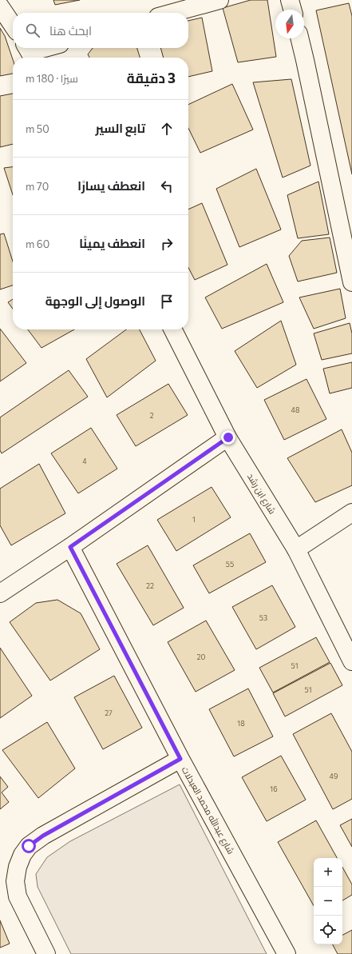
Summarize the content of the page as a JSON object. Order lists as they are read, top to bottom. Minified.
{"streets":{"street":["شارع ابن رشد","شارع عبدالله محمد العبدلات"]},"house_numbers":["48","2","4","1","55","22","53","20","51","51","27","18","49","16"],"north":"bottom","page":{"search":"ابحث هنا","heading":["3 دقيقة","سيرًا · 180 m"],"list":[["تابع السير","50 m"],["انعطف يسارًا","70 m"],["انعطف يمينًا","60 m"],"الوصول إلى الوجهة"],"map_buttons":["+","−"]}}
